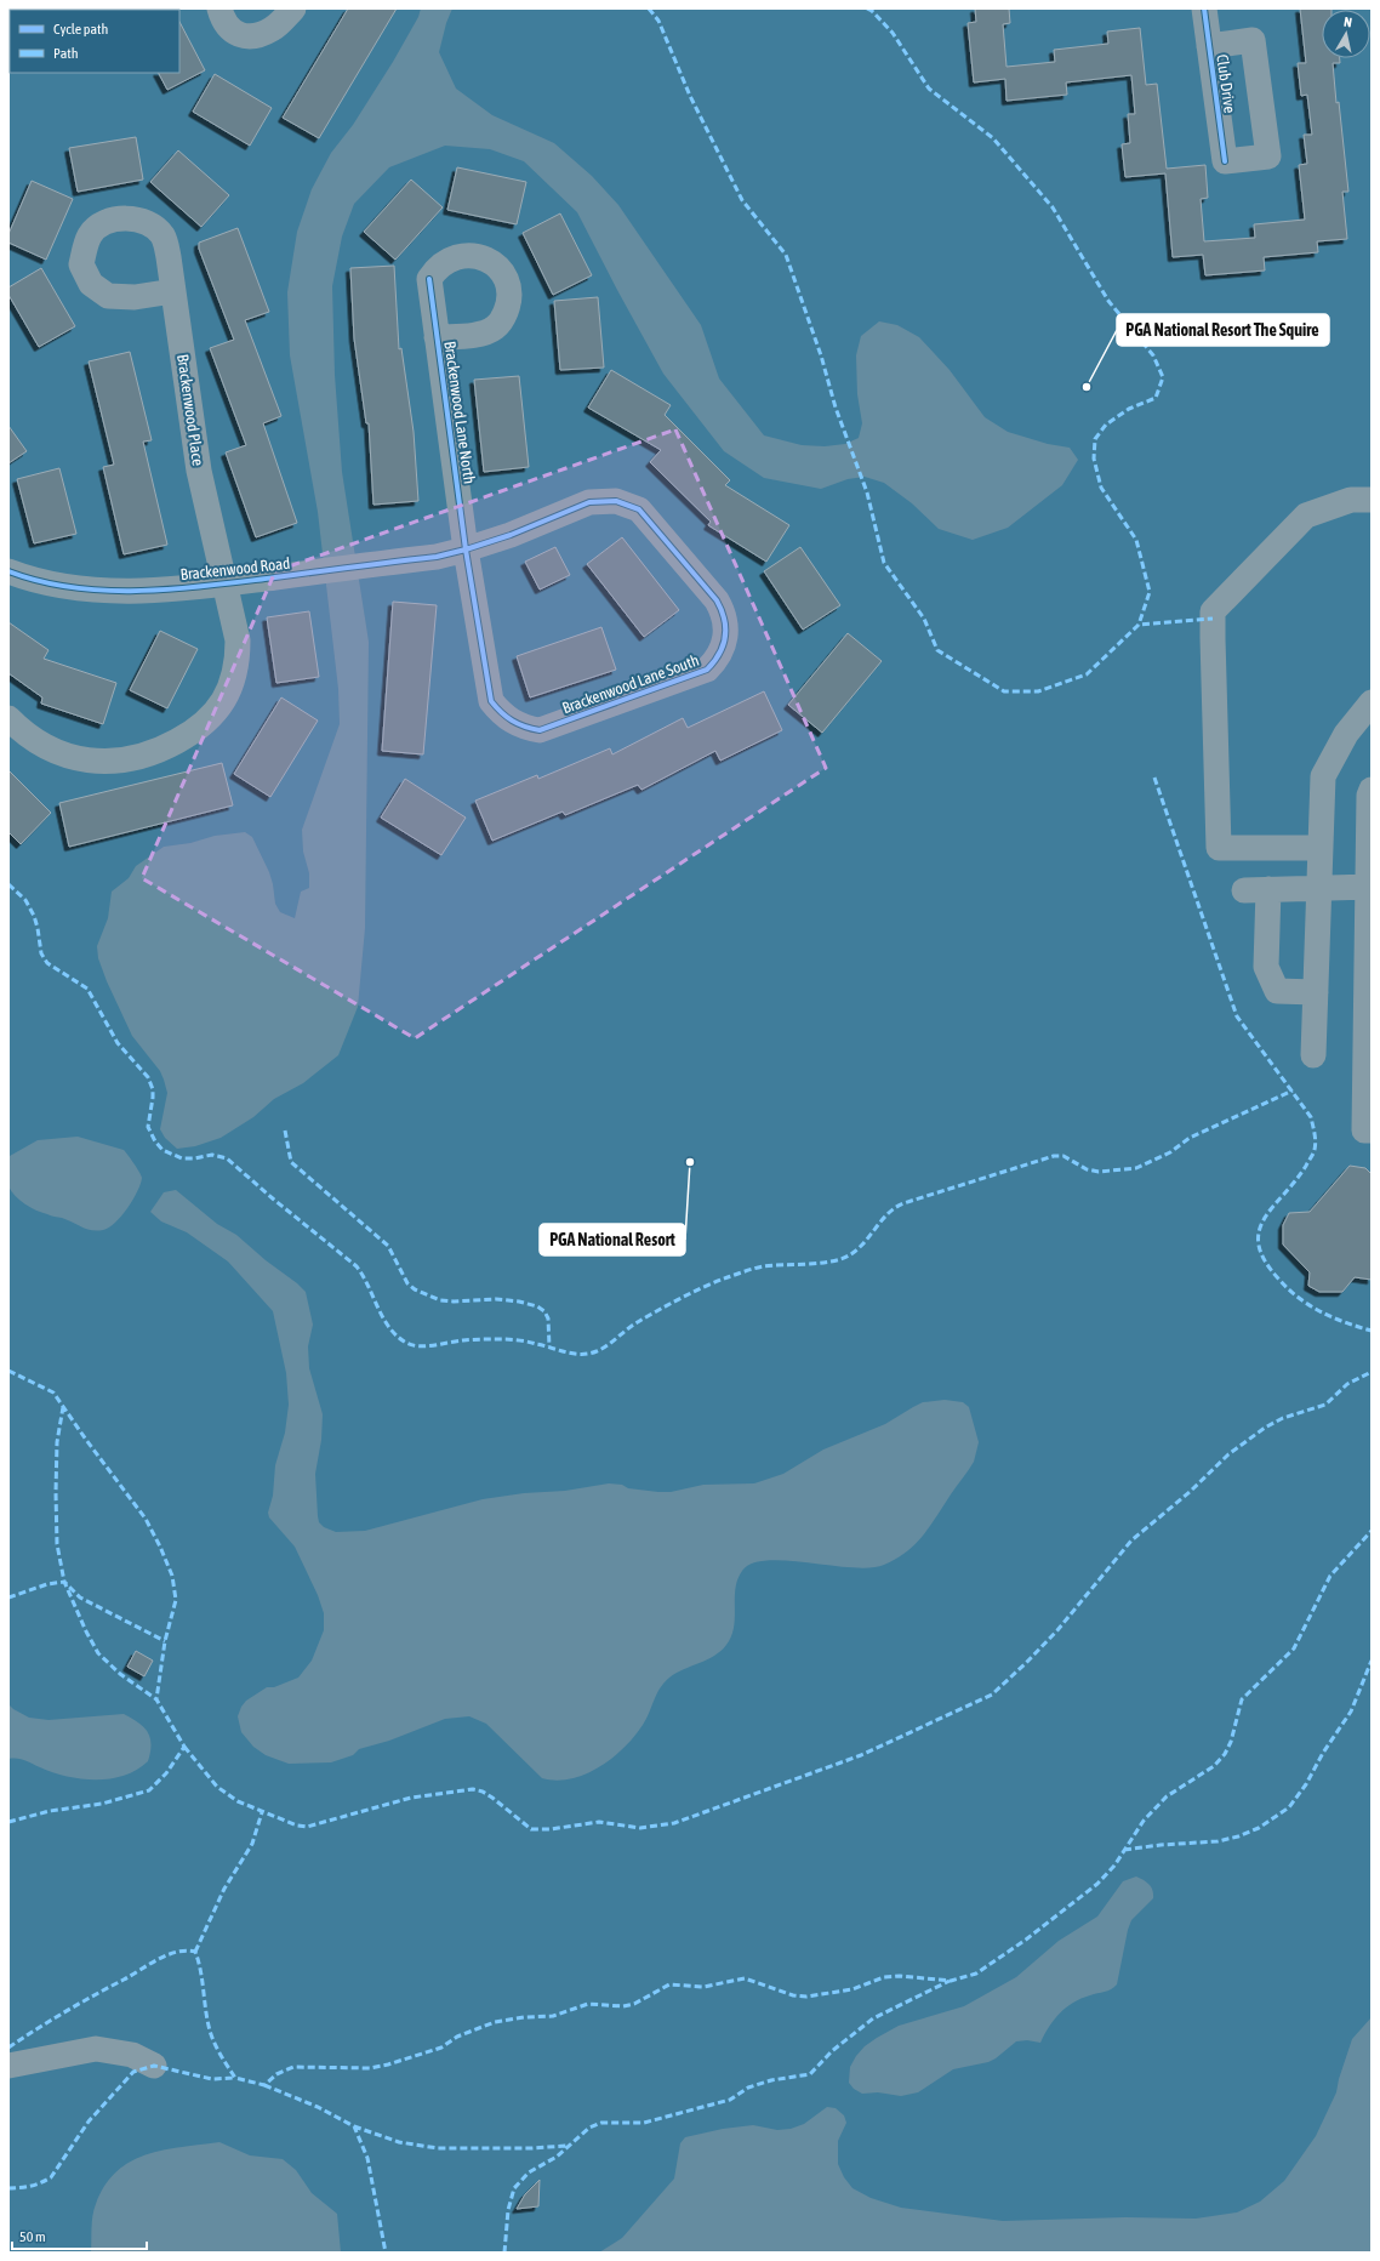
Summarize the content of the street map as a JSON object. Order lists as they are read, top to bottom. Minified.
{"streets":{"street":["Club Drive","Brackenwood Place","Brackenwood Lane North","Brackenwood Road","Brackenwood Lane South"]},"crossings":[["Brackenwood Place","Brackenwood Road"],["Brackenwood Lane North","Brackenwood Road"],["Brackenwood Lane North","Brackenwood Lane South"],["Brackenwood Road","Brackenwood Lane South"]],"places":["PGA National Resort The Squire","PGA National Resort"],"legend":["Cycle path","Path"],"scale_bar":"50 m","north":"top"}
